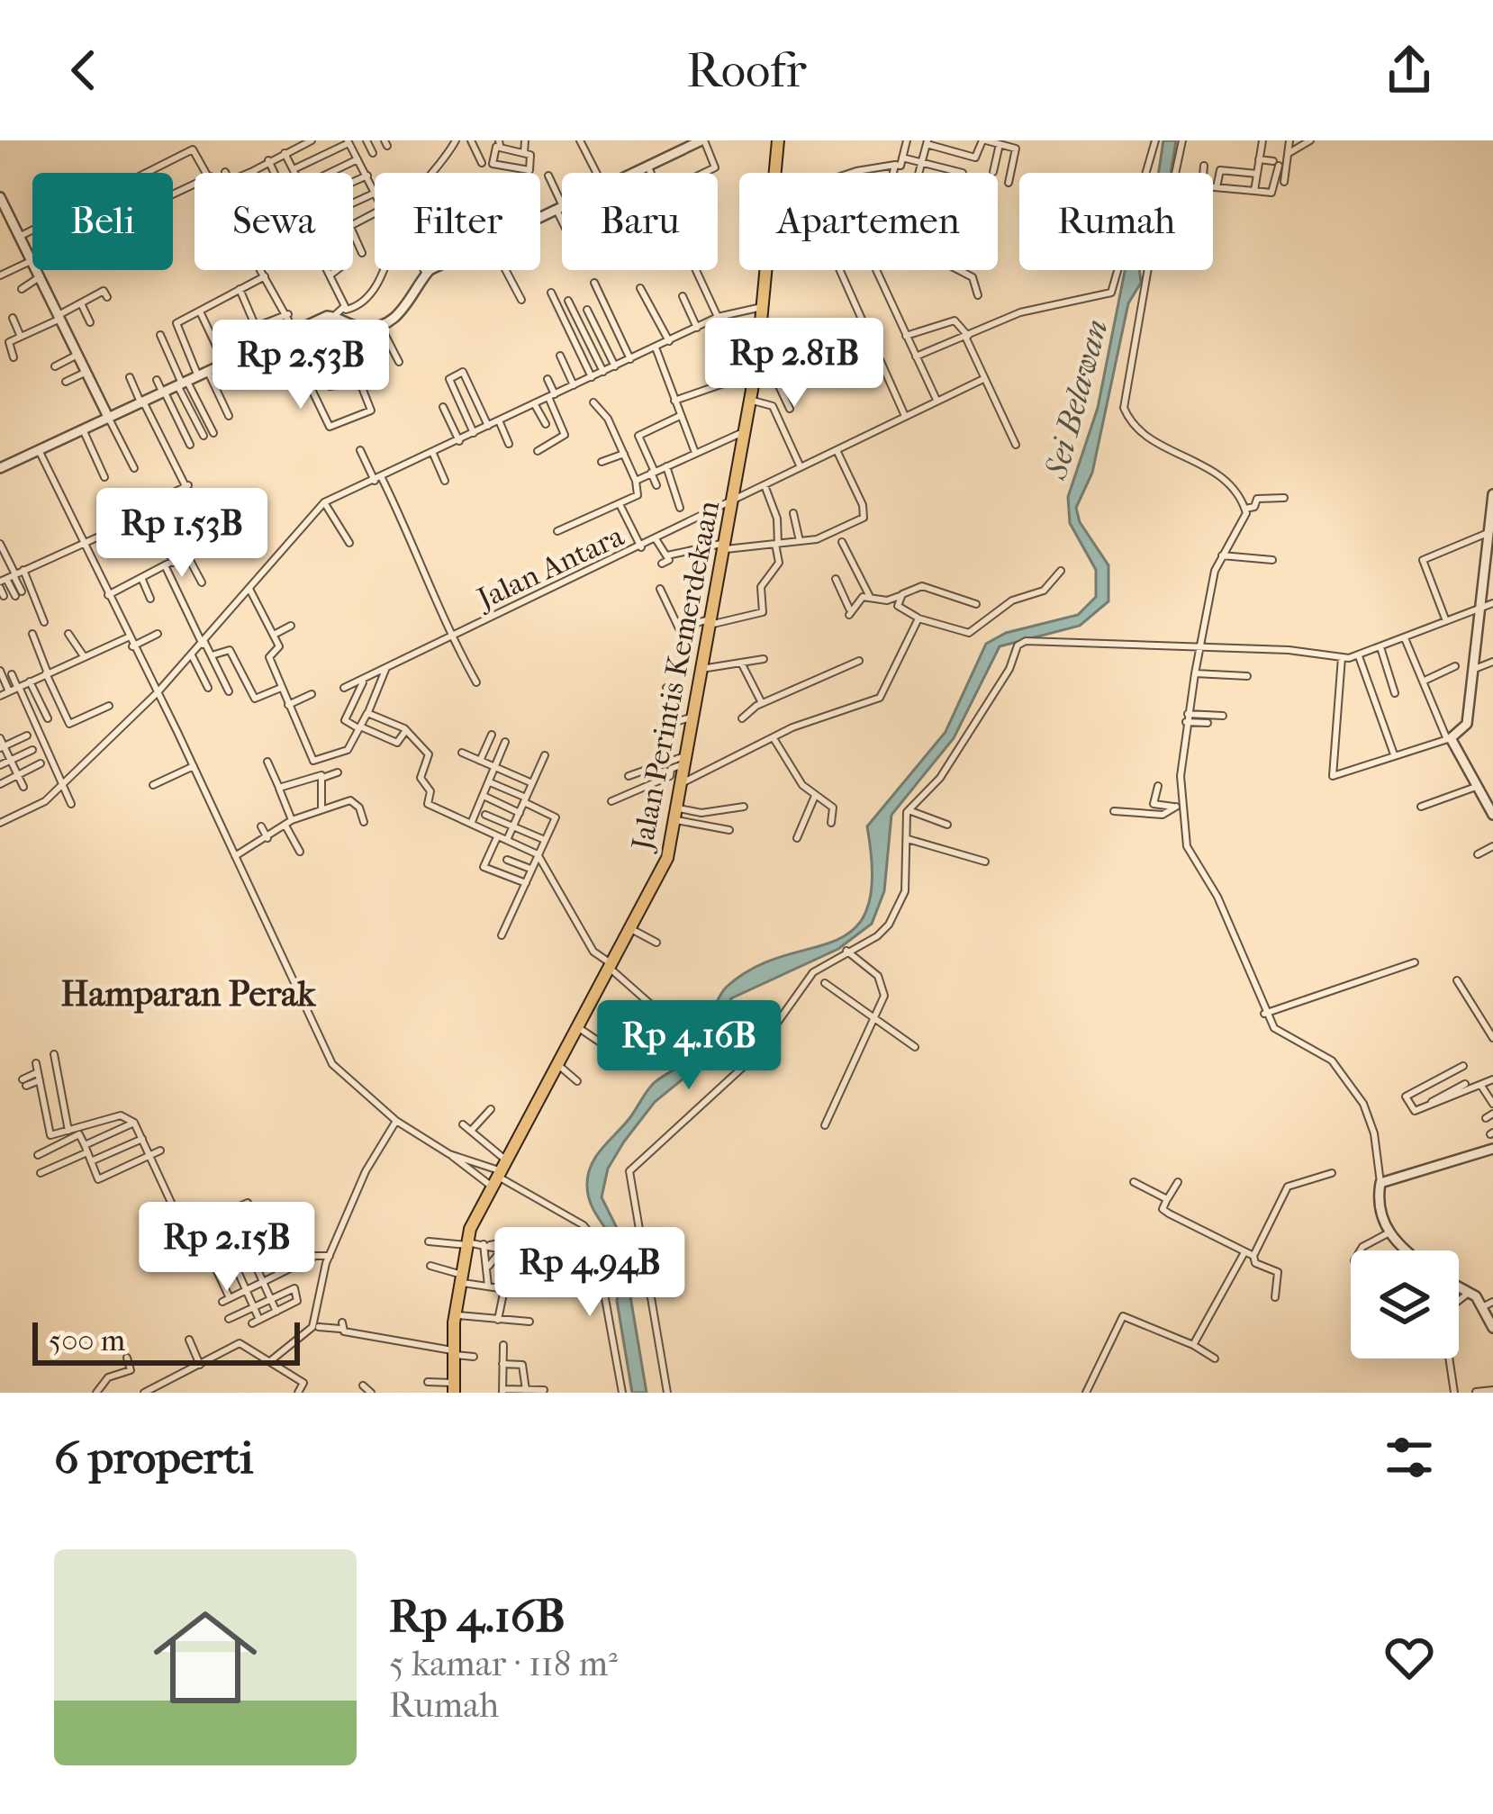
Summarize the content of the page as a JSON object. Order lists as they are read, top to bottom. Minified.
{"streets":{"main road":["Jalan Perintis Kemerdekaan"],"street":["Jalan Antara"]},"crossings":[["Jalan Antara","Jalan Perintis Kemerdekaan"]],"districts":["Hamparan Perak"],"water":["Sei Belawan"],"scale_bar":"500 m","page":{"header":"Roofr","chip":["Beli","Sewa","Filter","Baru","Apartemen","Rumah"],"price":["Rp 2.81B","Rp 2.53B","Rp 1.53B","Rp 4.16B","Rp 2.15B","Rp 4.94B"],"scale":"500 m","heading":"6 properti","list":[{"name":"Rp 4.16B","note":"5 kamar · 118 m² · Rumah"}]}}
